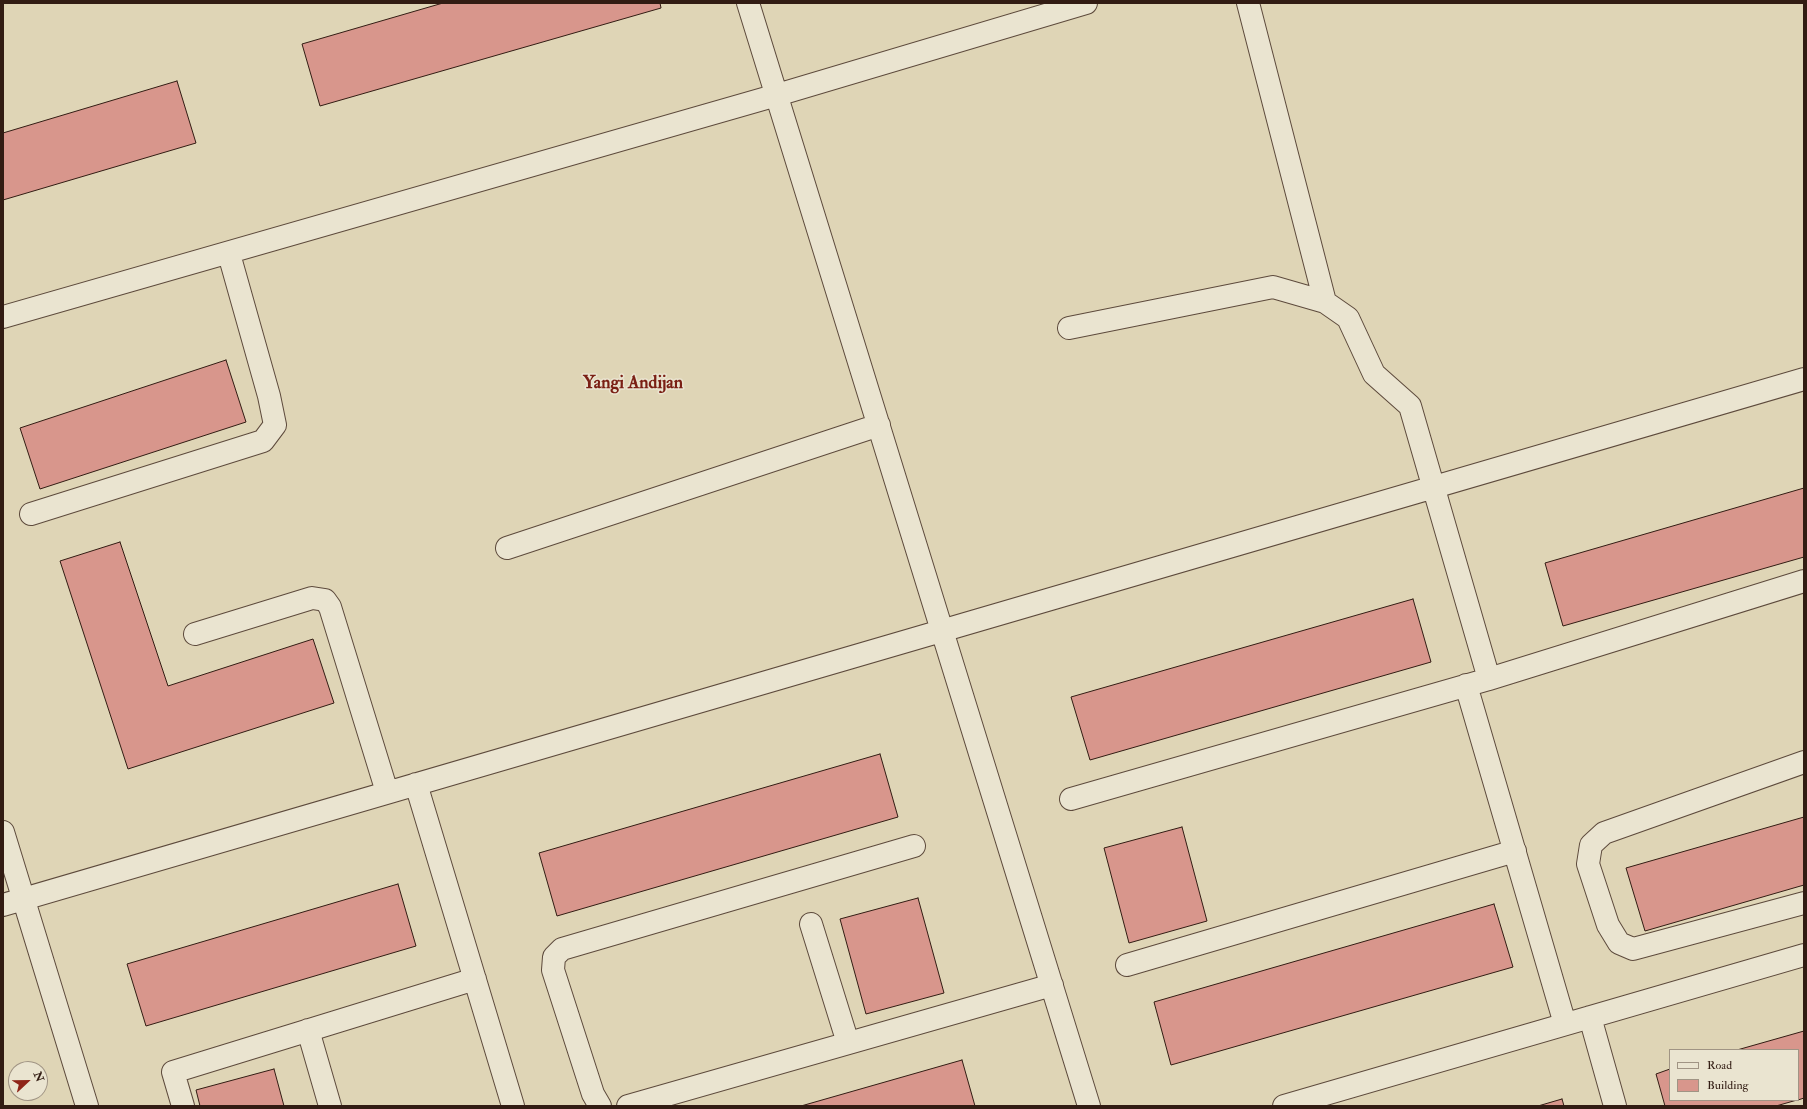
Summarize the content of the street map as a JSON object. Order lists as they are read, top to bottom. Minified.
{"districts":["Yangi Andijan"],"legend":["Road","Building"],"north":"right"}
